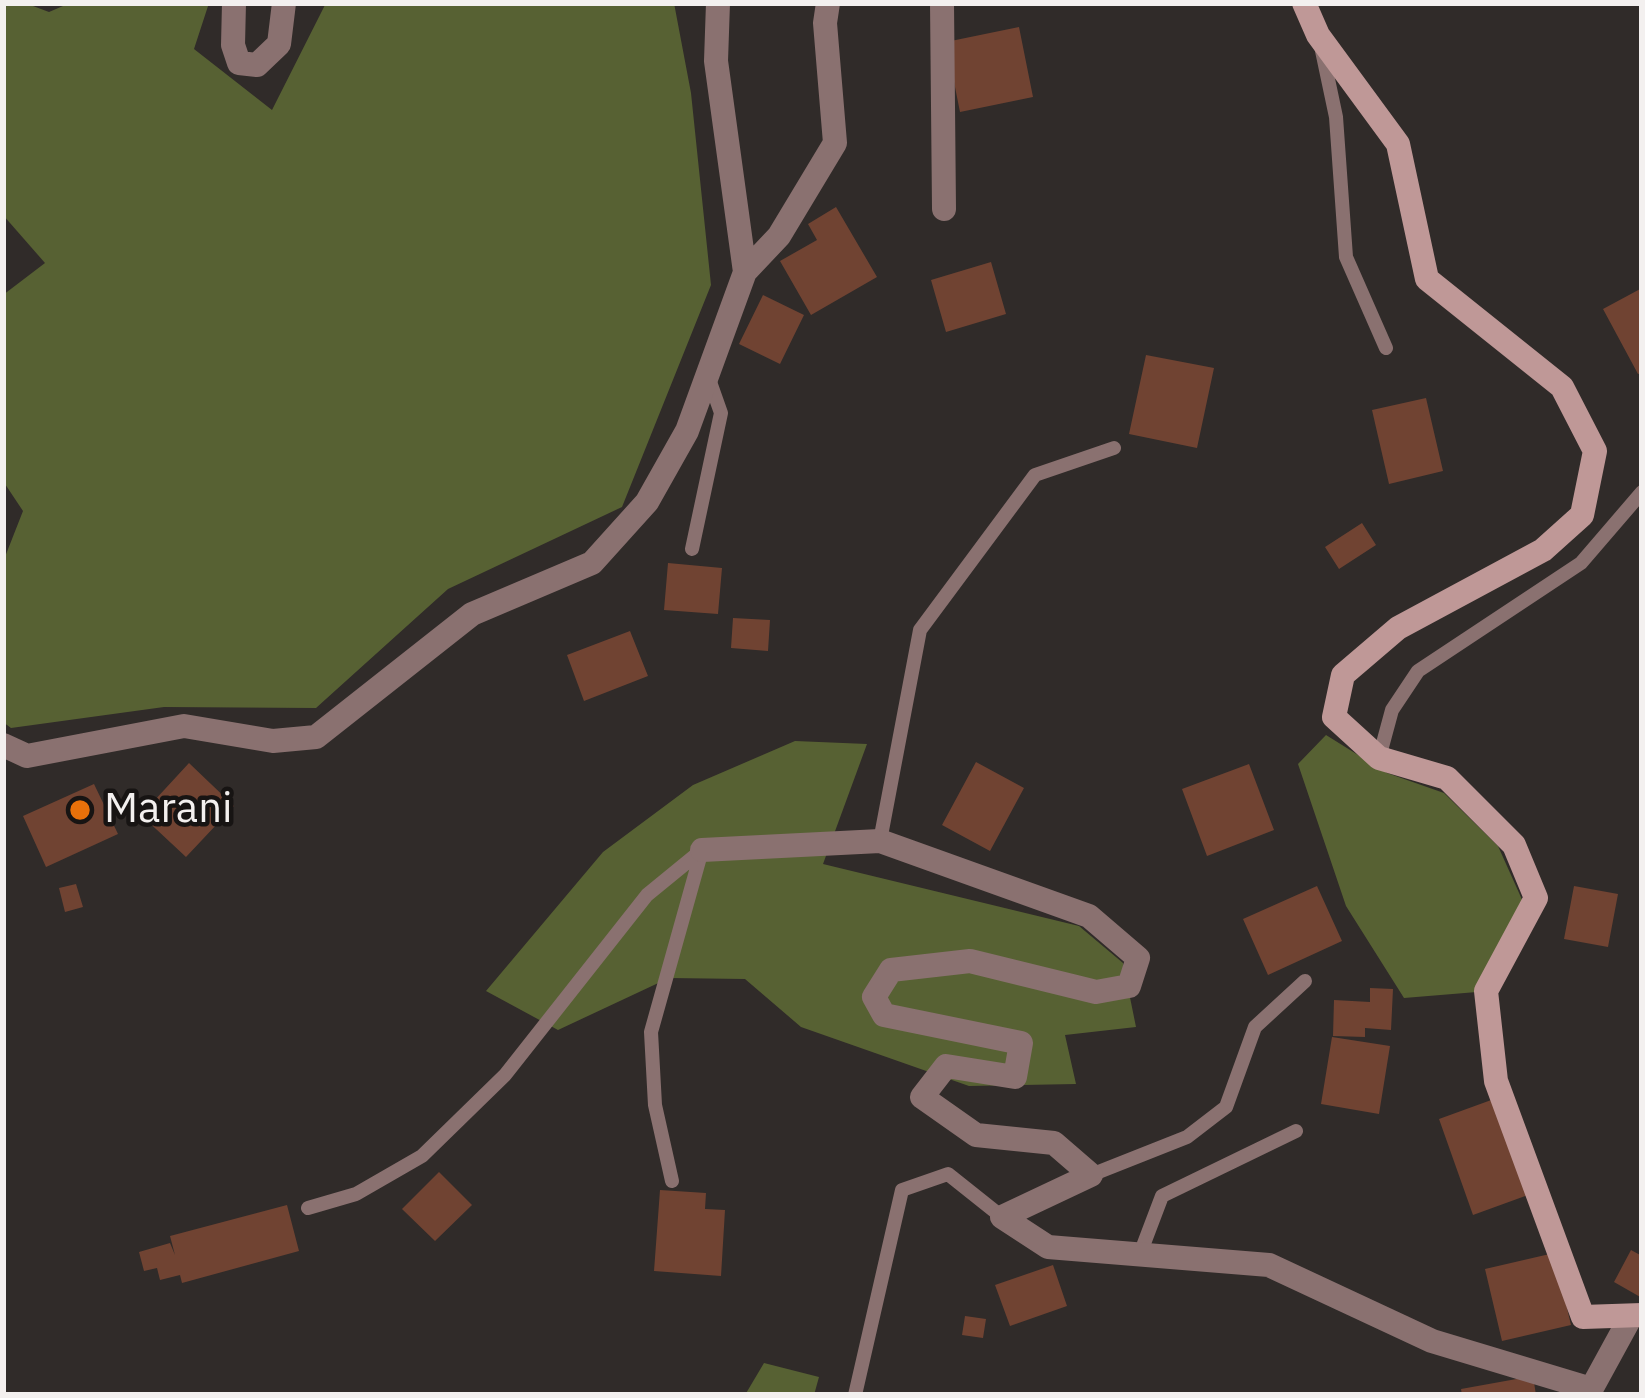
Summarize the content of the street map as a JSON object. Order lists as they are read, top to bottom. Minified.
{"places":["Marani"]}
